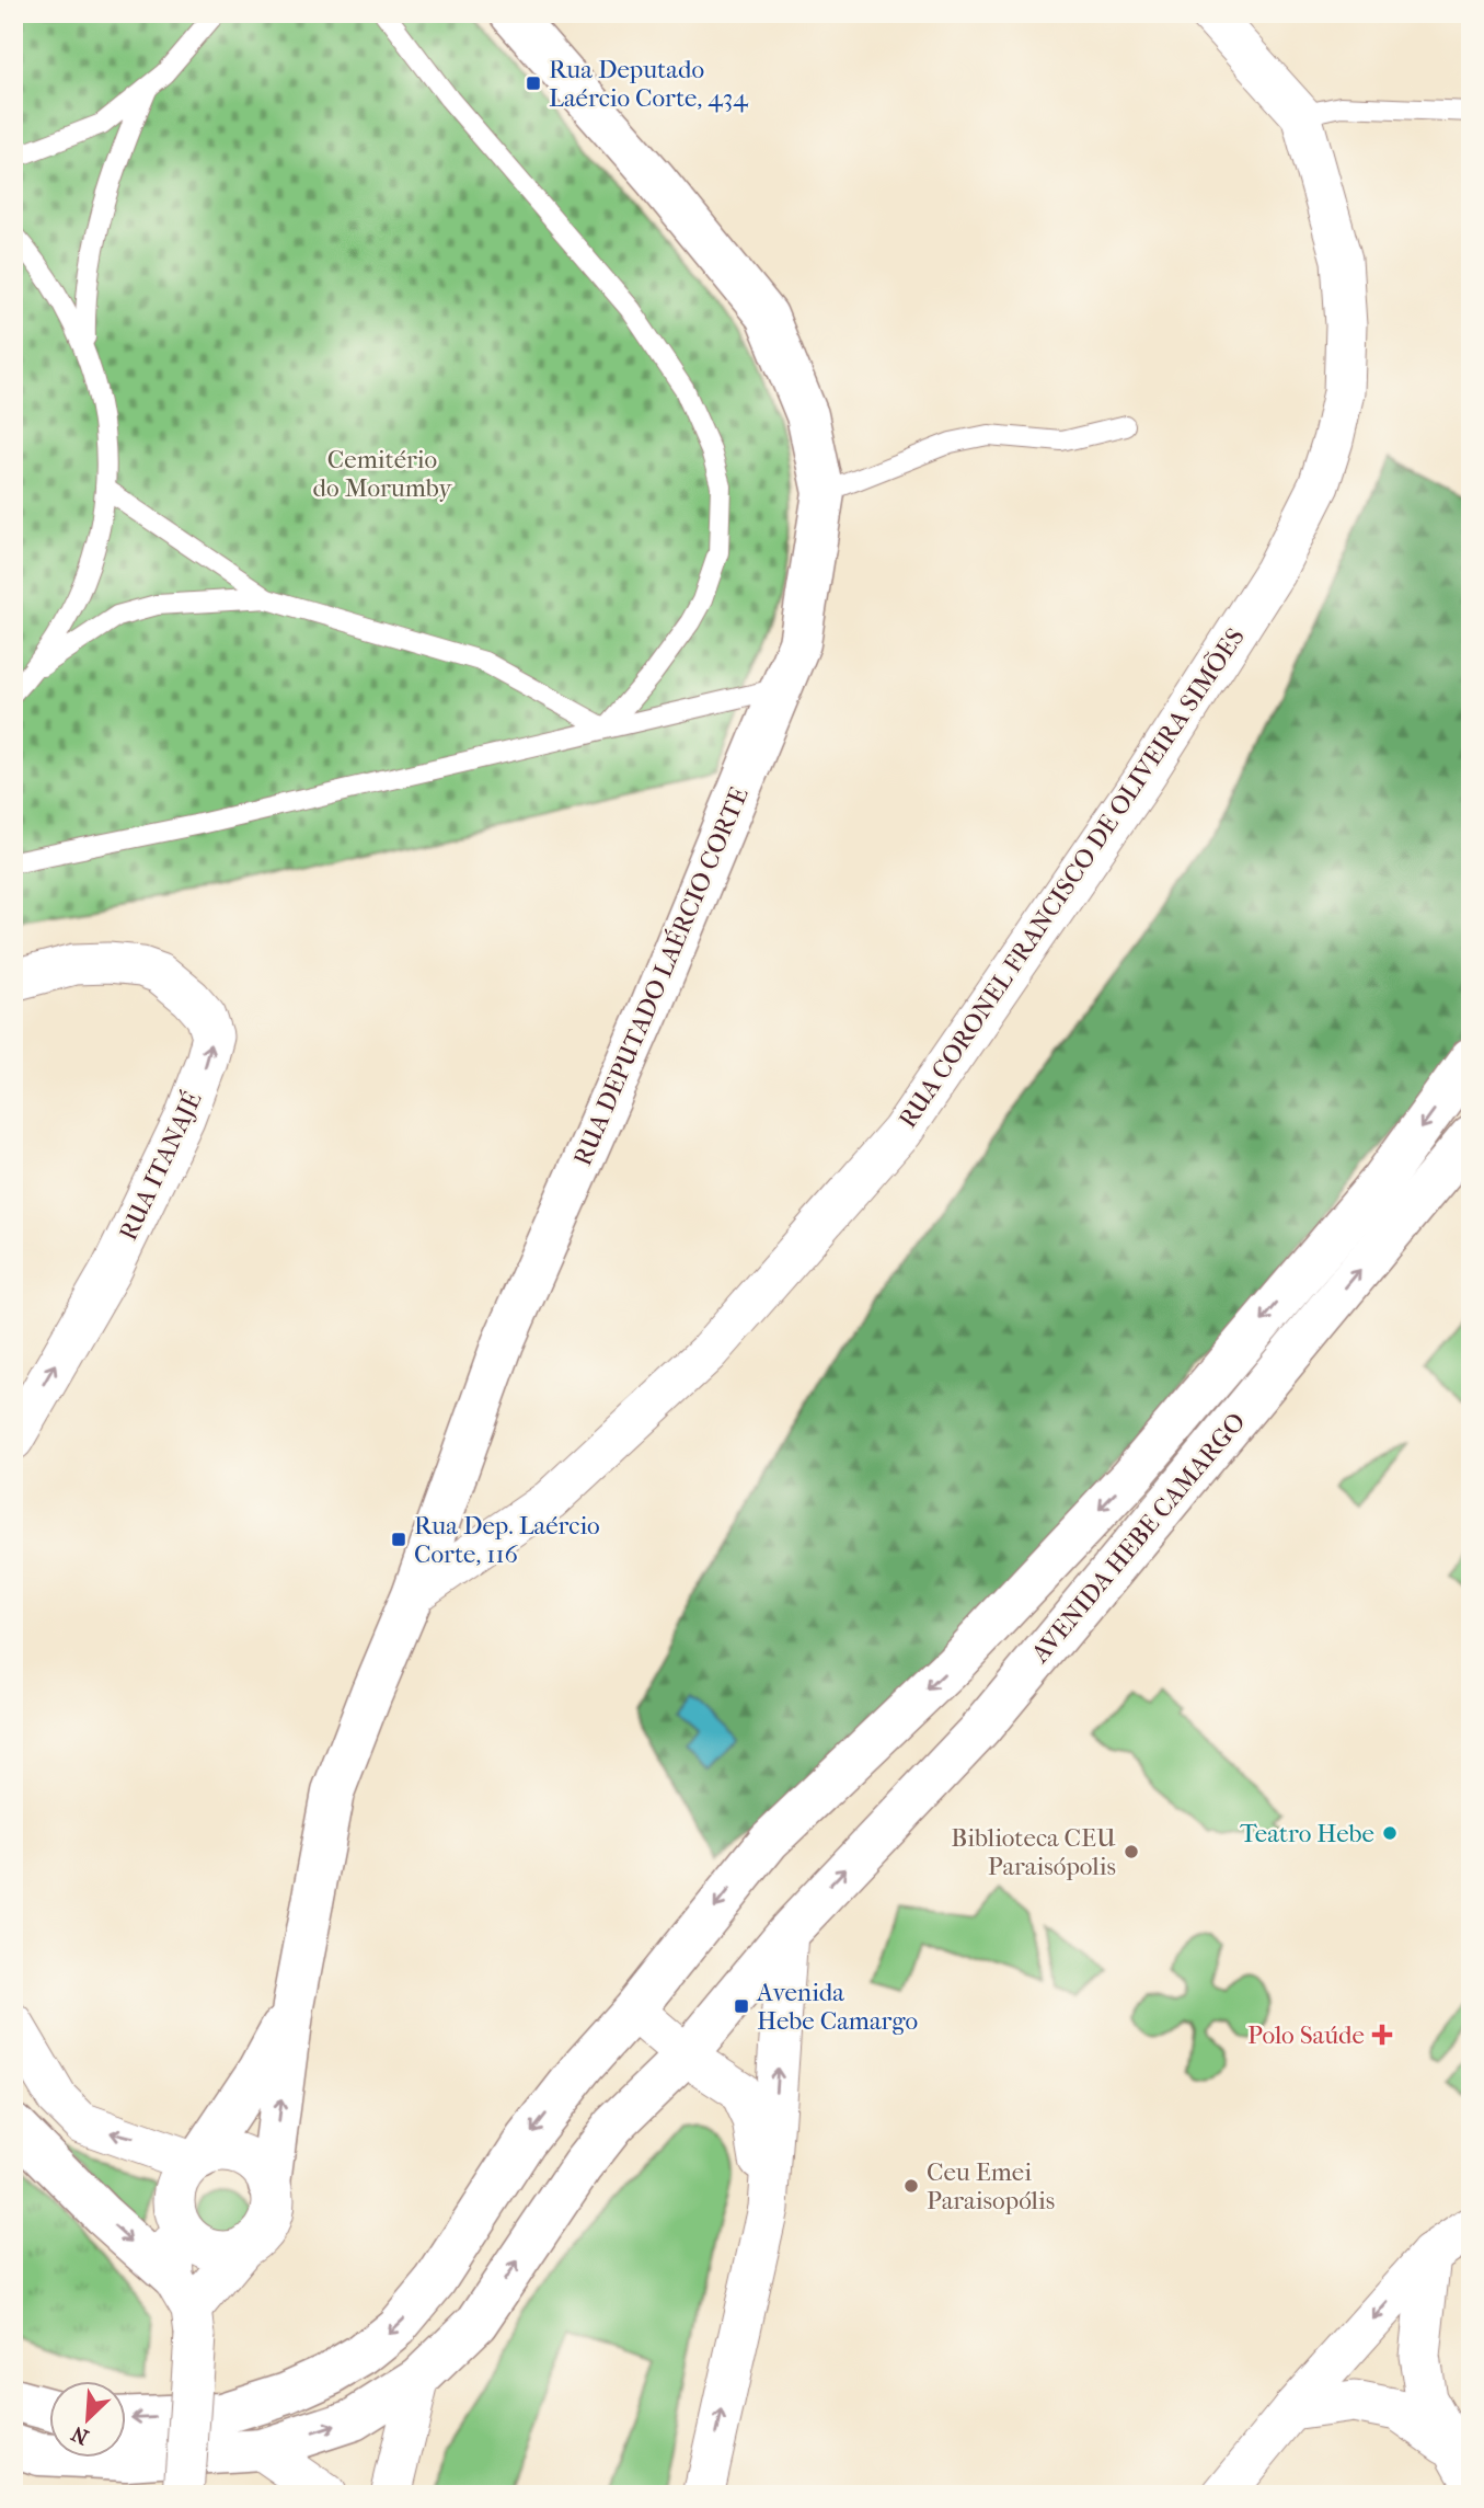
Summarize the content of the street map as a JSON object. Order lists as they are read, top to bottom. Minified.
{"streets":{"main road":["RUA DEPUTADO LAÉRCIO CORTE","AVENIDA HEBE CAMARGO"],"street":["RUA CORONEL FRANCISCO DE OLIVEIRA SIMÕES","RUA ITANAJÉ"]},"crossings":[["RUA CORONEL FRANCISCO DE OLIVEIRA SIMÕES","RUA DEPUTADO LAÉRCIO CORTE"]],"parks":["Cemitério do Morumby"],"places":{"transit":["Rua Deputado Laércio Corte, 434","Rua Dep. Laércio Corte, 116","Avenida Hebe Camargo"],"other":["Teatro Hebe","Biblioteca CEU Paraisópolis","Ceu Emei Paraisopólis"],"health":["Polo Saúde"]},"north":"bottom left"}
